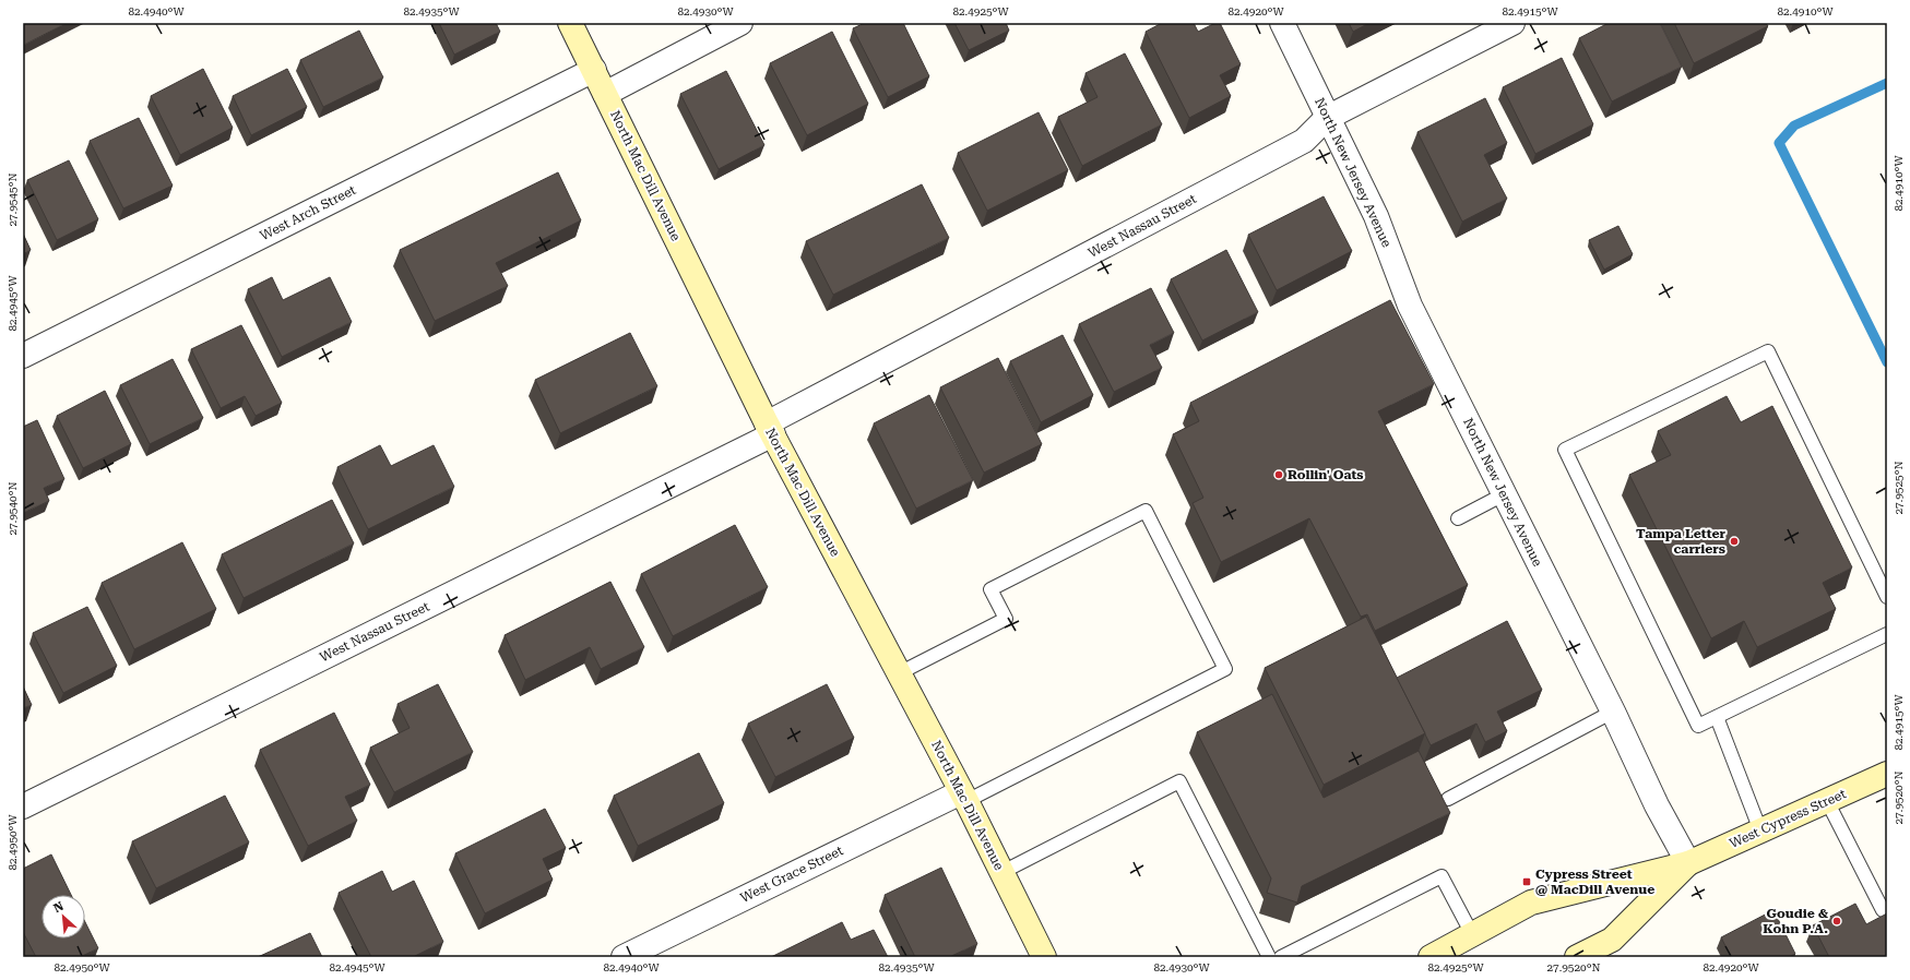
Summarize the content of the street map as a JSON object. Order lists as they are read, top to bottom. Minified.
{"streets":{"street":["North New Jersey Avenue","North Mac Dill Avenue","West Arch Street","West Nassau Street","West Cypress Street","West Grace Street"]},"crossings":[["North New Jersey Avenue","West Nassau Street"],["North New Jersey Avenue","West Cypress Street"],["North Mac Dill Avenue","West Arch Street"],["North Mac Dill Avenue","West Nassau Street"],["North Mac Dill Avenue","West Grace Street"]],"places":{"other":["Rollin' Oats","Tampa Letter carriers","Goudie & Kohn P.A."],"transit":["Cypress Street @ MacDill Avenue"]},"north":"top left","coordinates":["82.4940°W","82.4935°W","82.4930°W","82.4925°W","82.4920°W","82.4915°W","82.4910°W","27.9545°N","82.4945°W","27.9525°N","27.9540°N","27.9520°N","82.4950°W"]}
